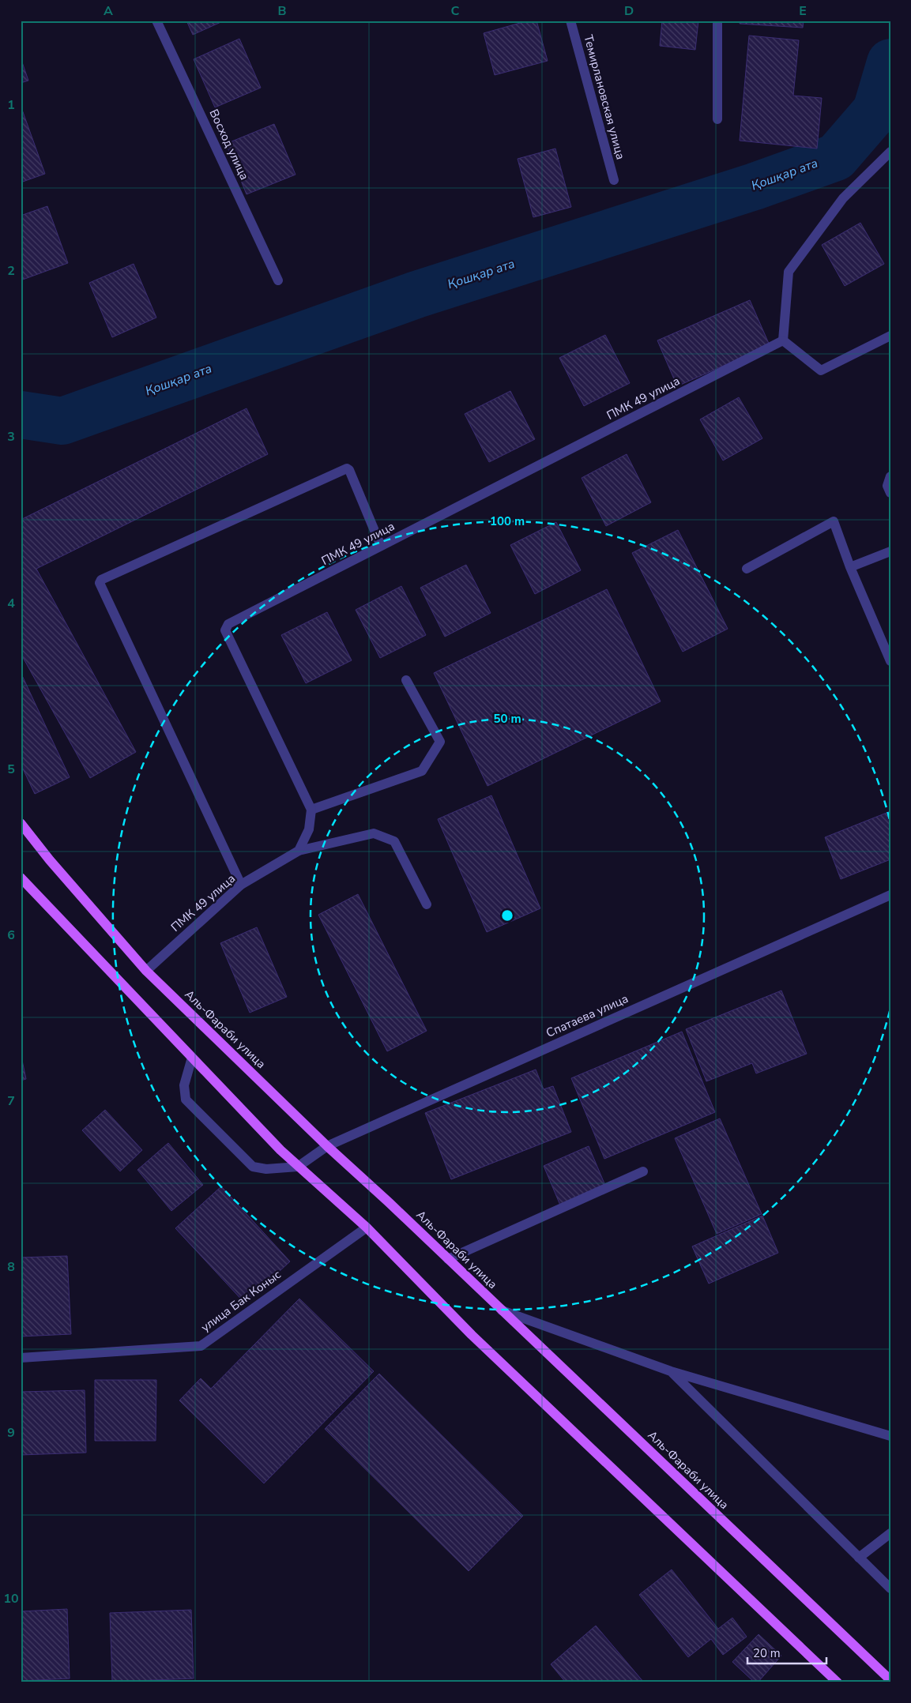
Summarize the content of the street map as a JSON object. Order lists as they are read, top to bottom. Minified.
{"streets":{"main road":["Аль-Фараби улица"],"street":["Темирлановская улица","Восход улица","ПМК 49 улица","Спатаева улица","улица Бак Коныс"]},"crossings":[["ПМК 49 улица","Аль-Фараби улица"],["Спатаева улица","Аль-Фараби улица"]],"water":["Қошқар ата"],"scale_bar":"20 m","grid":{"columns":["A","B","C","D","E"],"rows":["1","2","3","4","5","6","7","8","9","10"]},"rings":["100 m","50 m"]}
